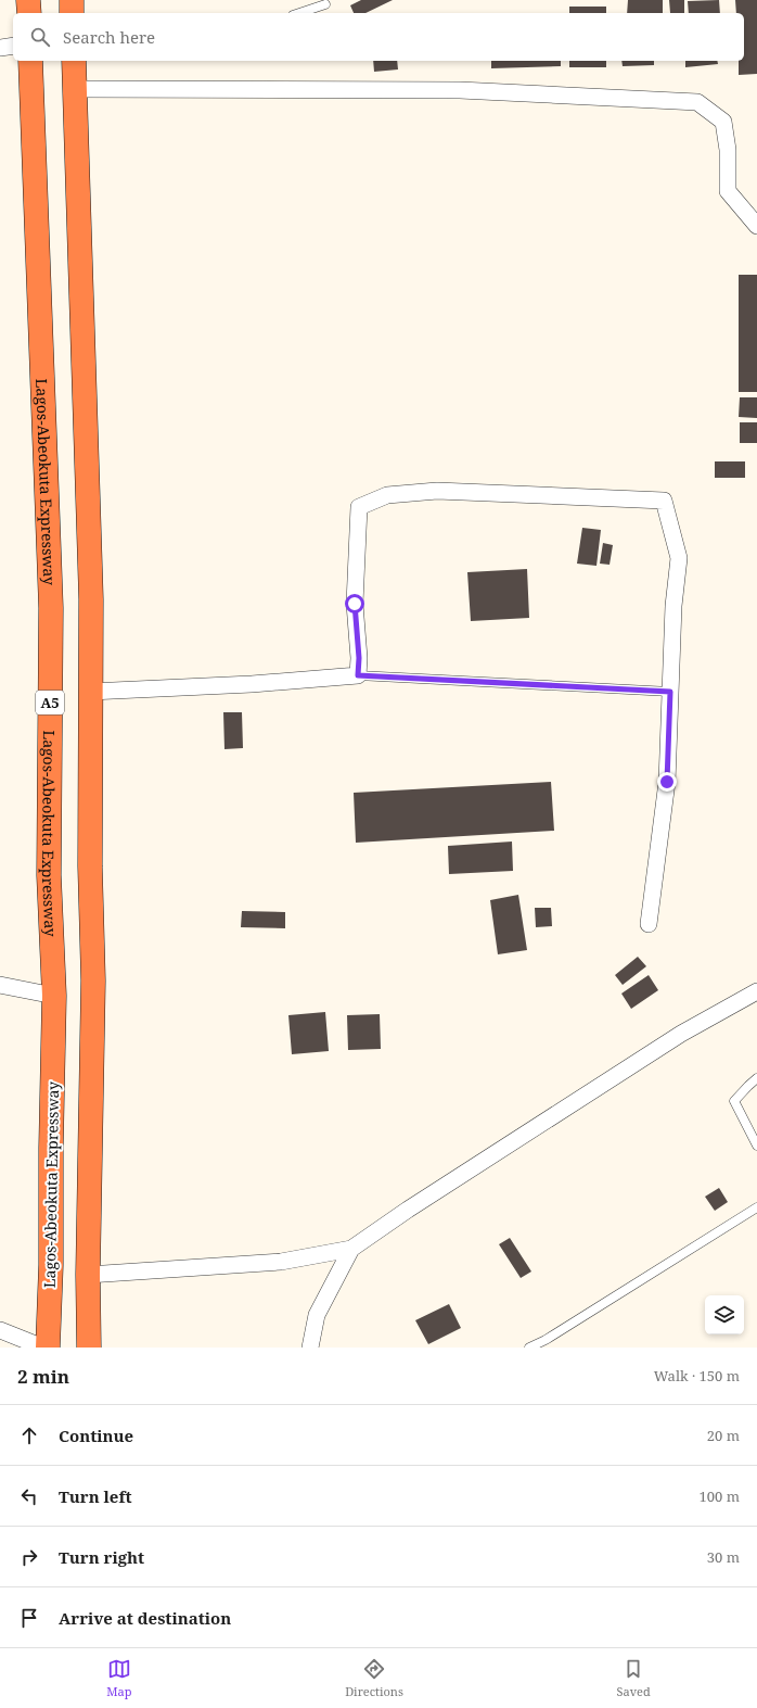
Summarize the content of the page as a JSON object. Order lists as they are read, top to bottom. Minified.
{"streets":{"highway":["Lagos-Abeokuta Expressway","A5"]},"page":{"search":"Search here","heading":["2 min","Walk · 150 m"],"list":[["Continue","20 m"],["Turn left","100 m"],["Turn right","30 m"],"Arrive at destination"],"nav":["Map","Directions","Saved"]}}
